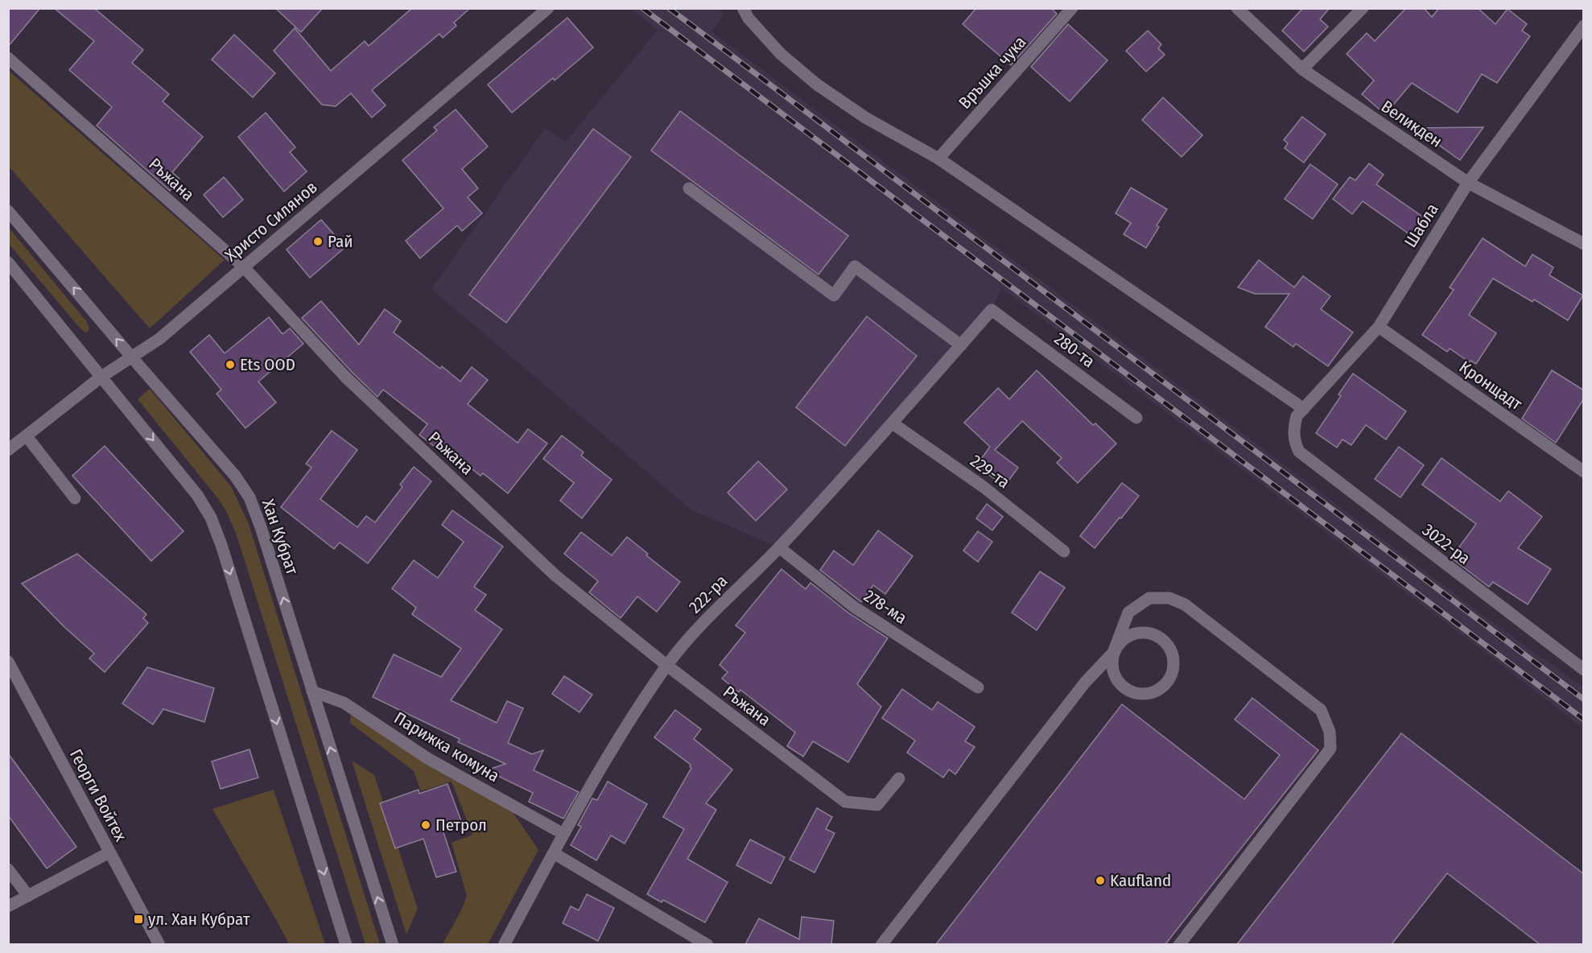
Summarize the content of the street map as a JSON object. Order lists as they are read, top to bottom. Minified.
{"streets":{"street":["Връшка чука","Великден","Ръжана","Христо Силянов","Шабла","280-та","Кронщадт","229-та","Хан Кубрат","3022-ра","222-ра","278-ма","Парижка комуна","Георги Войтех"]},"crossings":[["Великден","Шабла"],["Ръжана","Христо Силянов"],["Ръжана","222-ра"],["Христо Силянов","Хан Кубрат"],["Шабла","Кронщадт"],["Шабла","3022-ра"],["280-та","222-ра"],["229-та","222-ра"],["Хан Кубрат","Парижка комуна"],["222-ра","278-ма"],["222-ра","Парижка комуна"]],"places":{"other":["Рай","Ets OOD","Петрол","Kaufland"],"transit":["ул. Хан Кубрат"]}}
